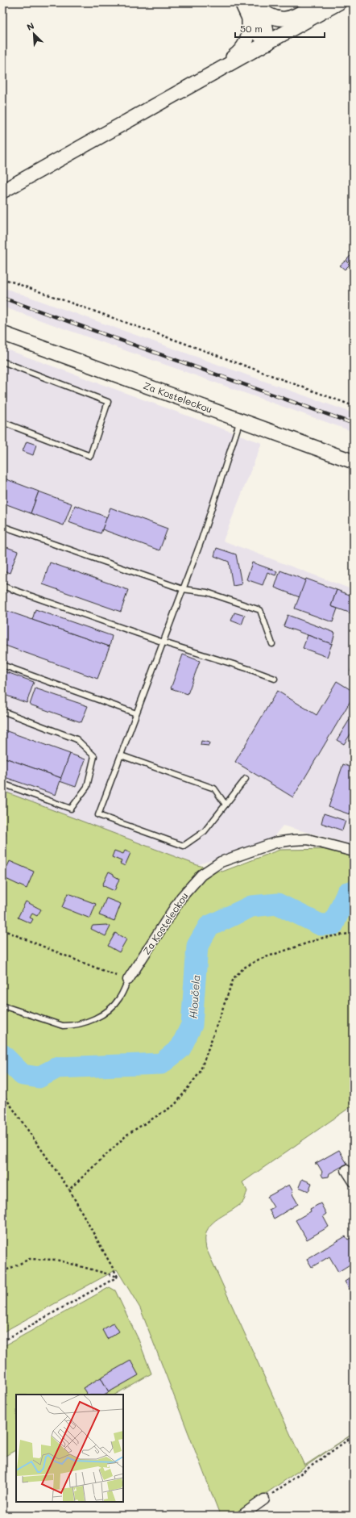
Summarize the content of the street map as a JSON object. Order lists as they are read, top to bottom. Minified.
{"streets":{"main road":["Za Kosteleckou"]},"water":["Hloučela"],"scale_bar":"50 m","north":"top left"}
